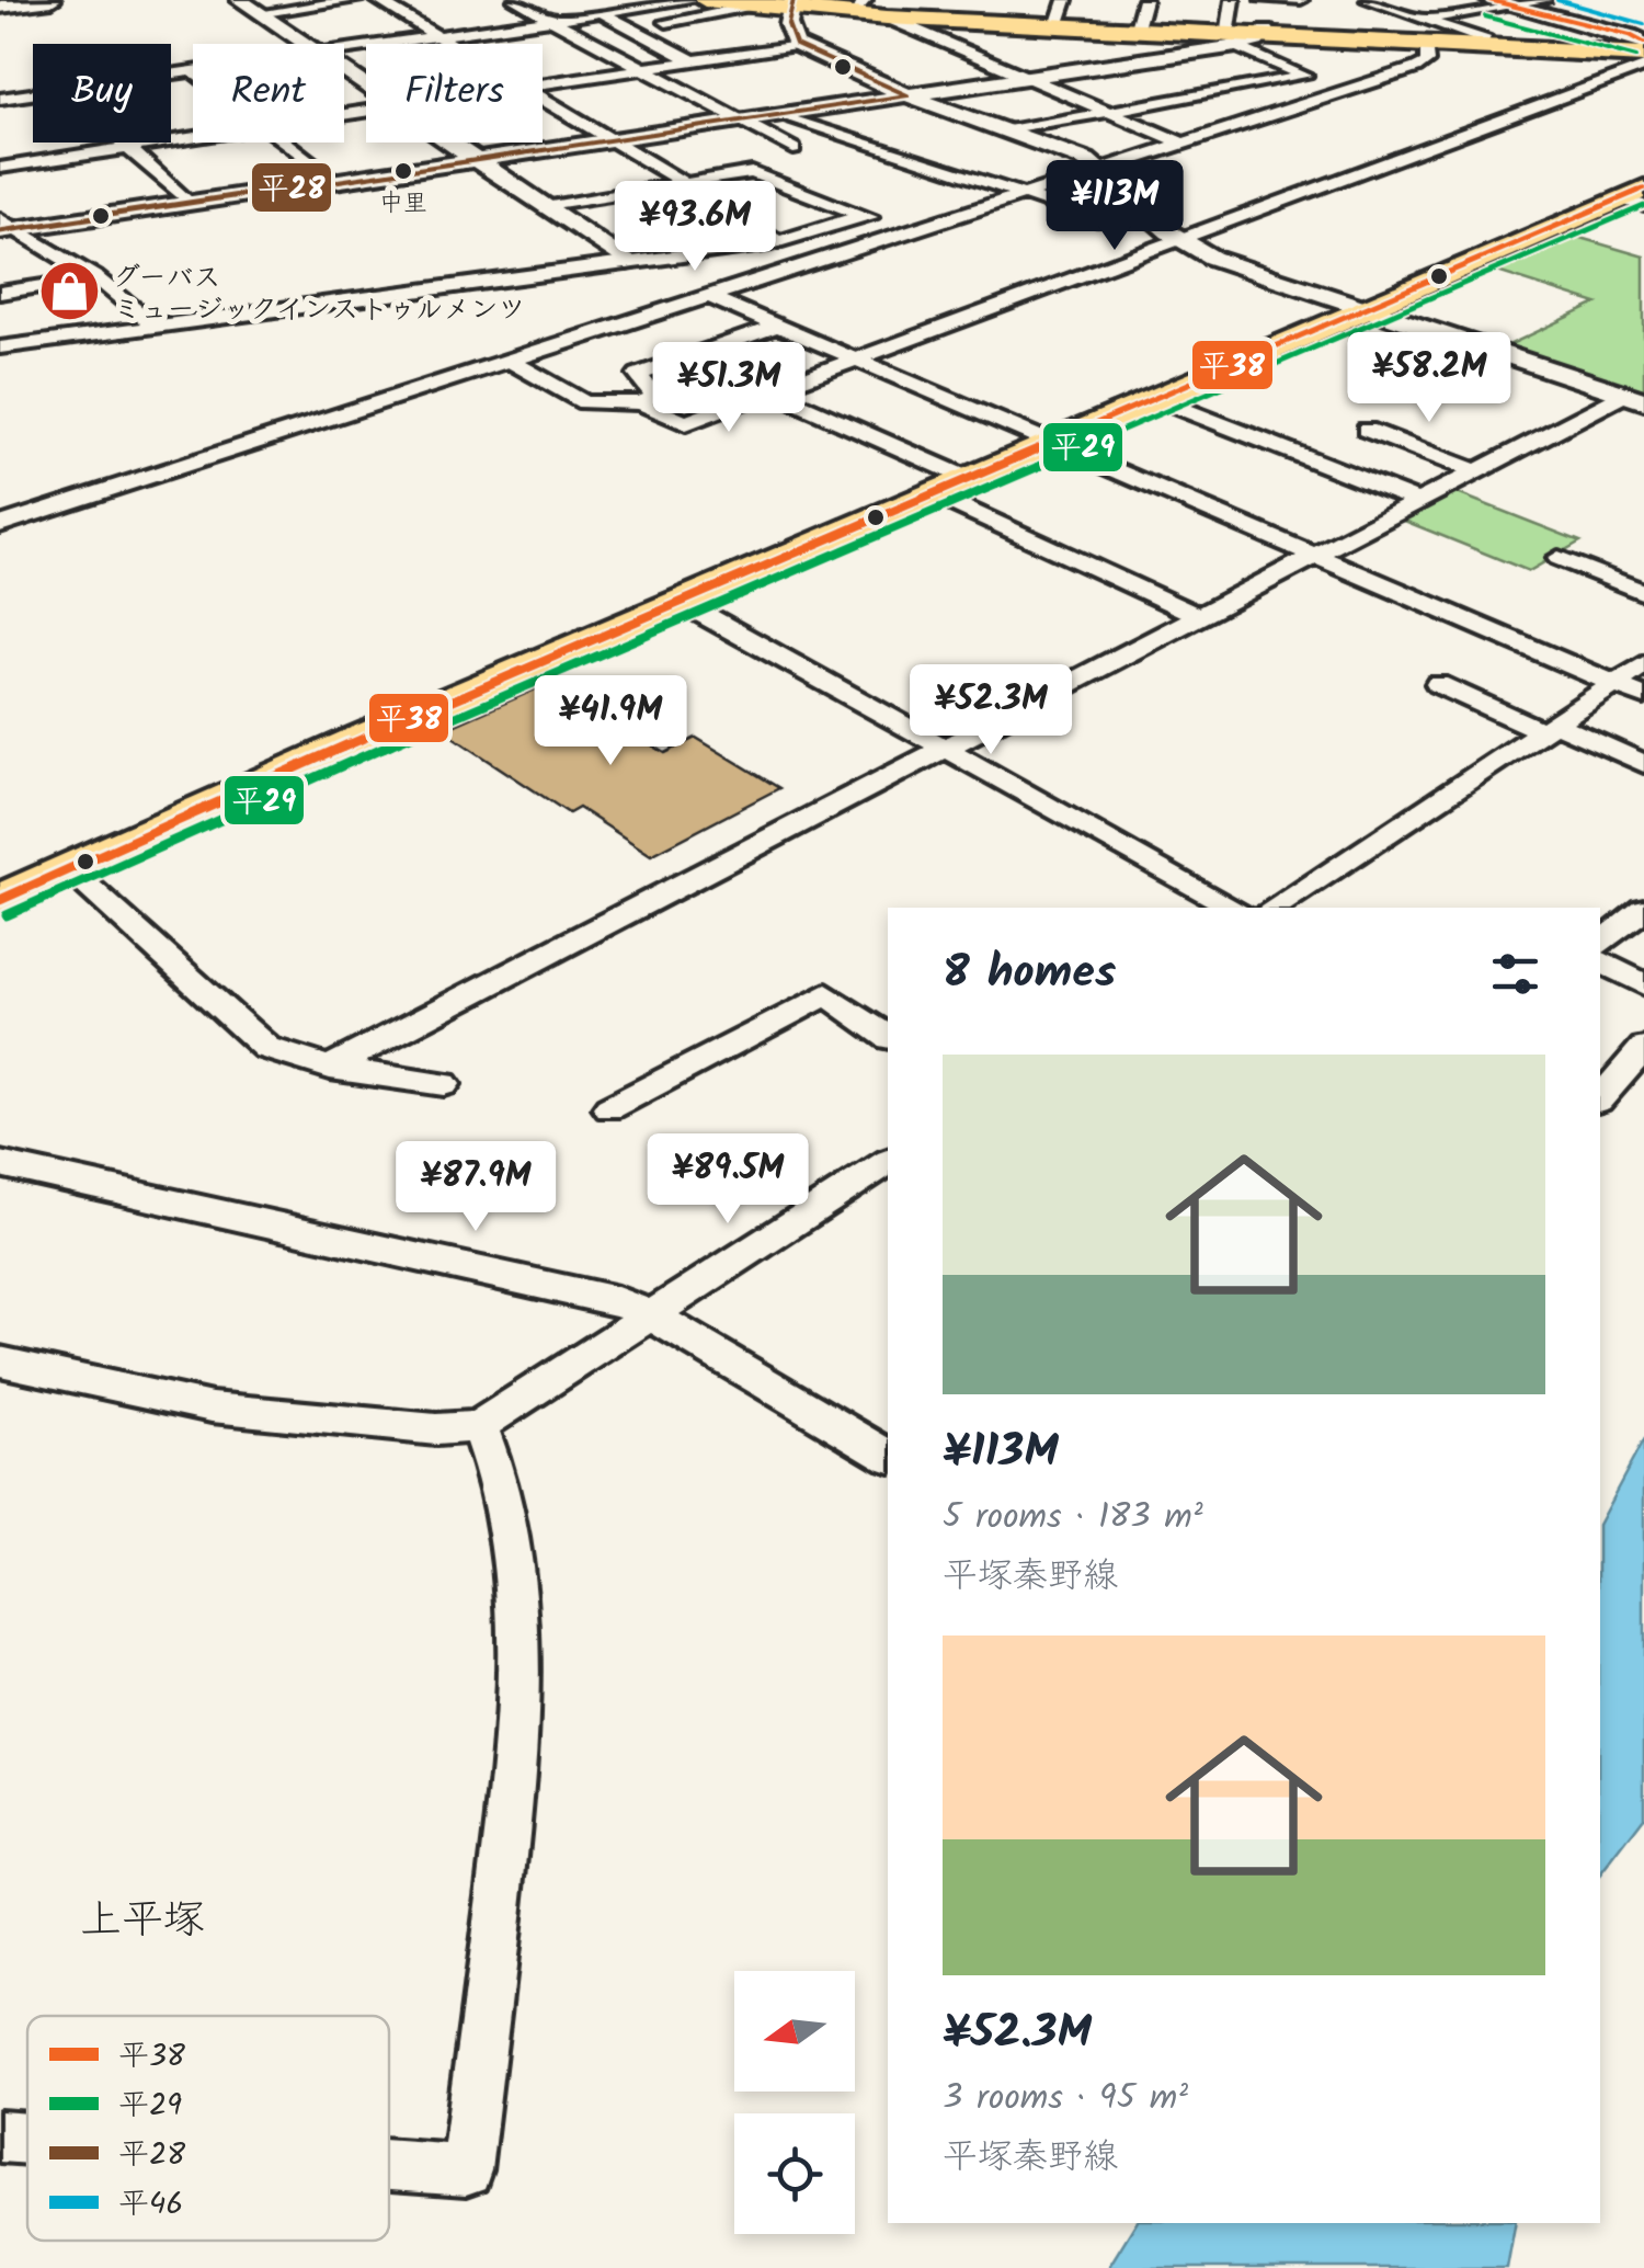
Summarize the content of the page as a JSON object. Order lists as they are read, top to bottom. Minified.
{"districts":["上平塚"],"places":{"other":["中里"],"shop":["グーバス ミュージックインストゥルメンツ"]},"lines":["transit line 平38","transit line 平28","transit line 平46","transit line 平29"],"legend":["平38","平29","平28","平46"],"north":"left","page":{"chip":["Buy","Rent","Filters"],"price":["¥113M","¥93.6M","¥58.2M","¥51.3M","¥52.3M","¥41.9M","¥89.5M","¥87.9M"],"heading":"8 homes","list":[{"name":"¥113M","note":"5 rooms · 183 m² · 平塚秦野線"},{"name":"¥52.3M","note":"3 rooms · 95 m² · 平塚秦野線"}]}}
